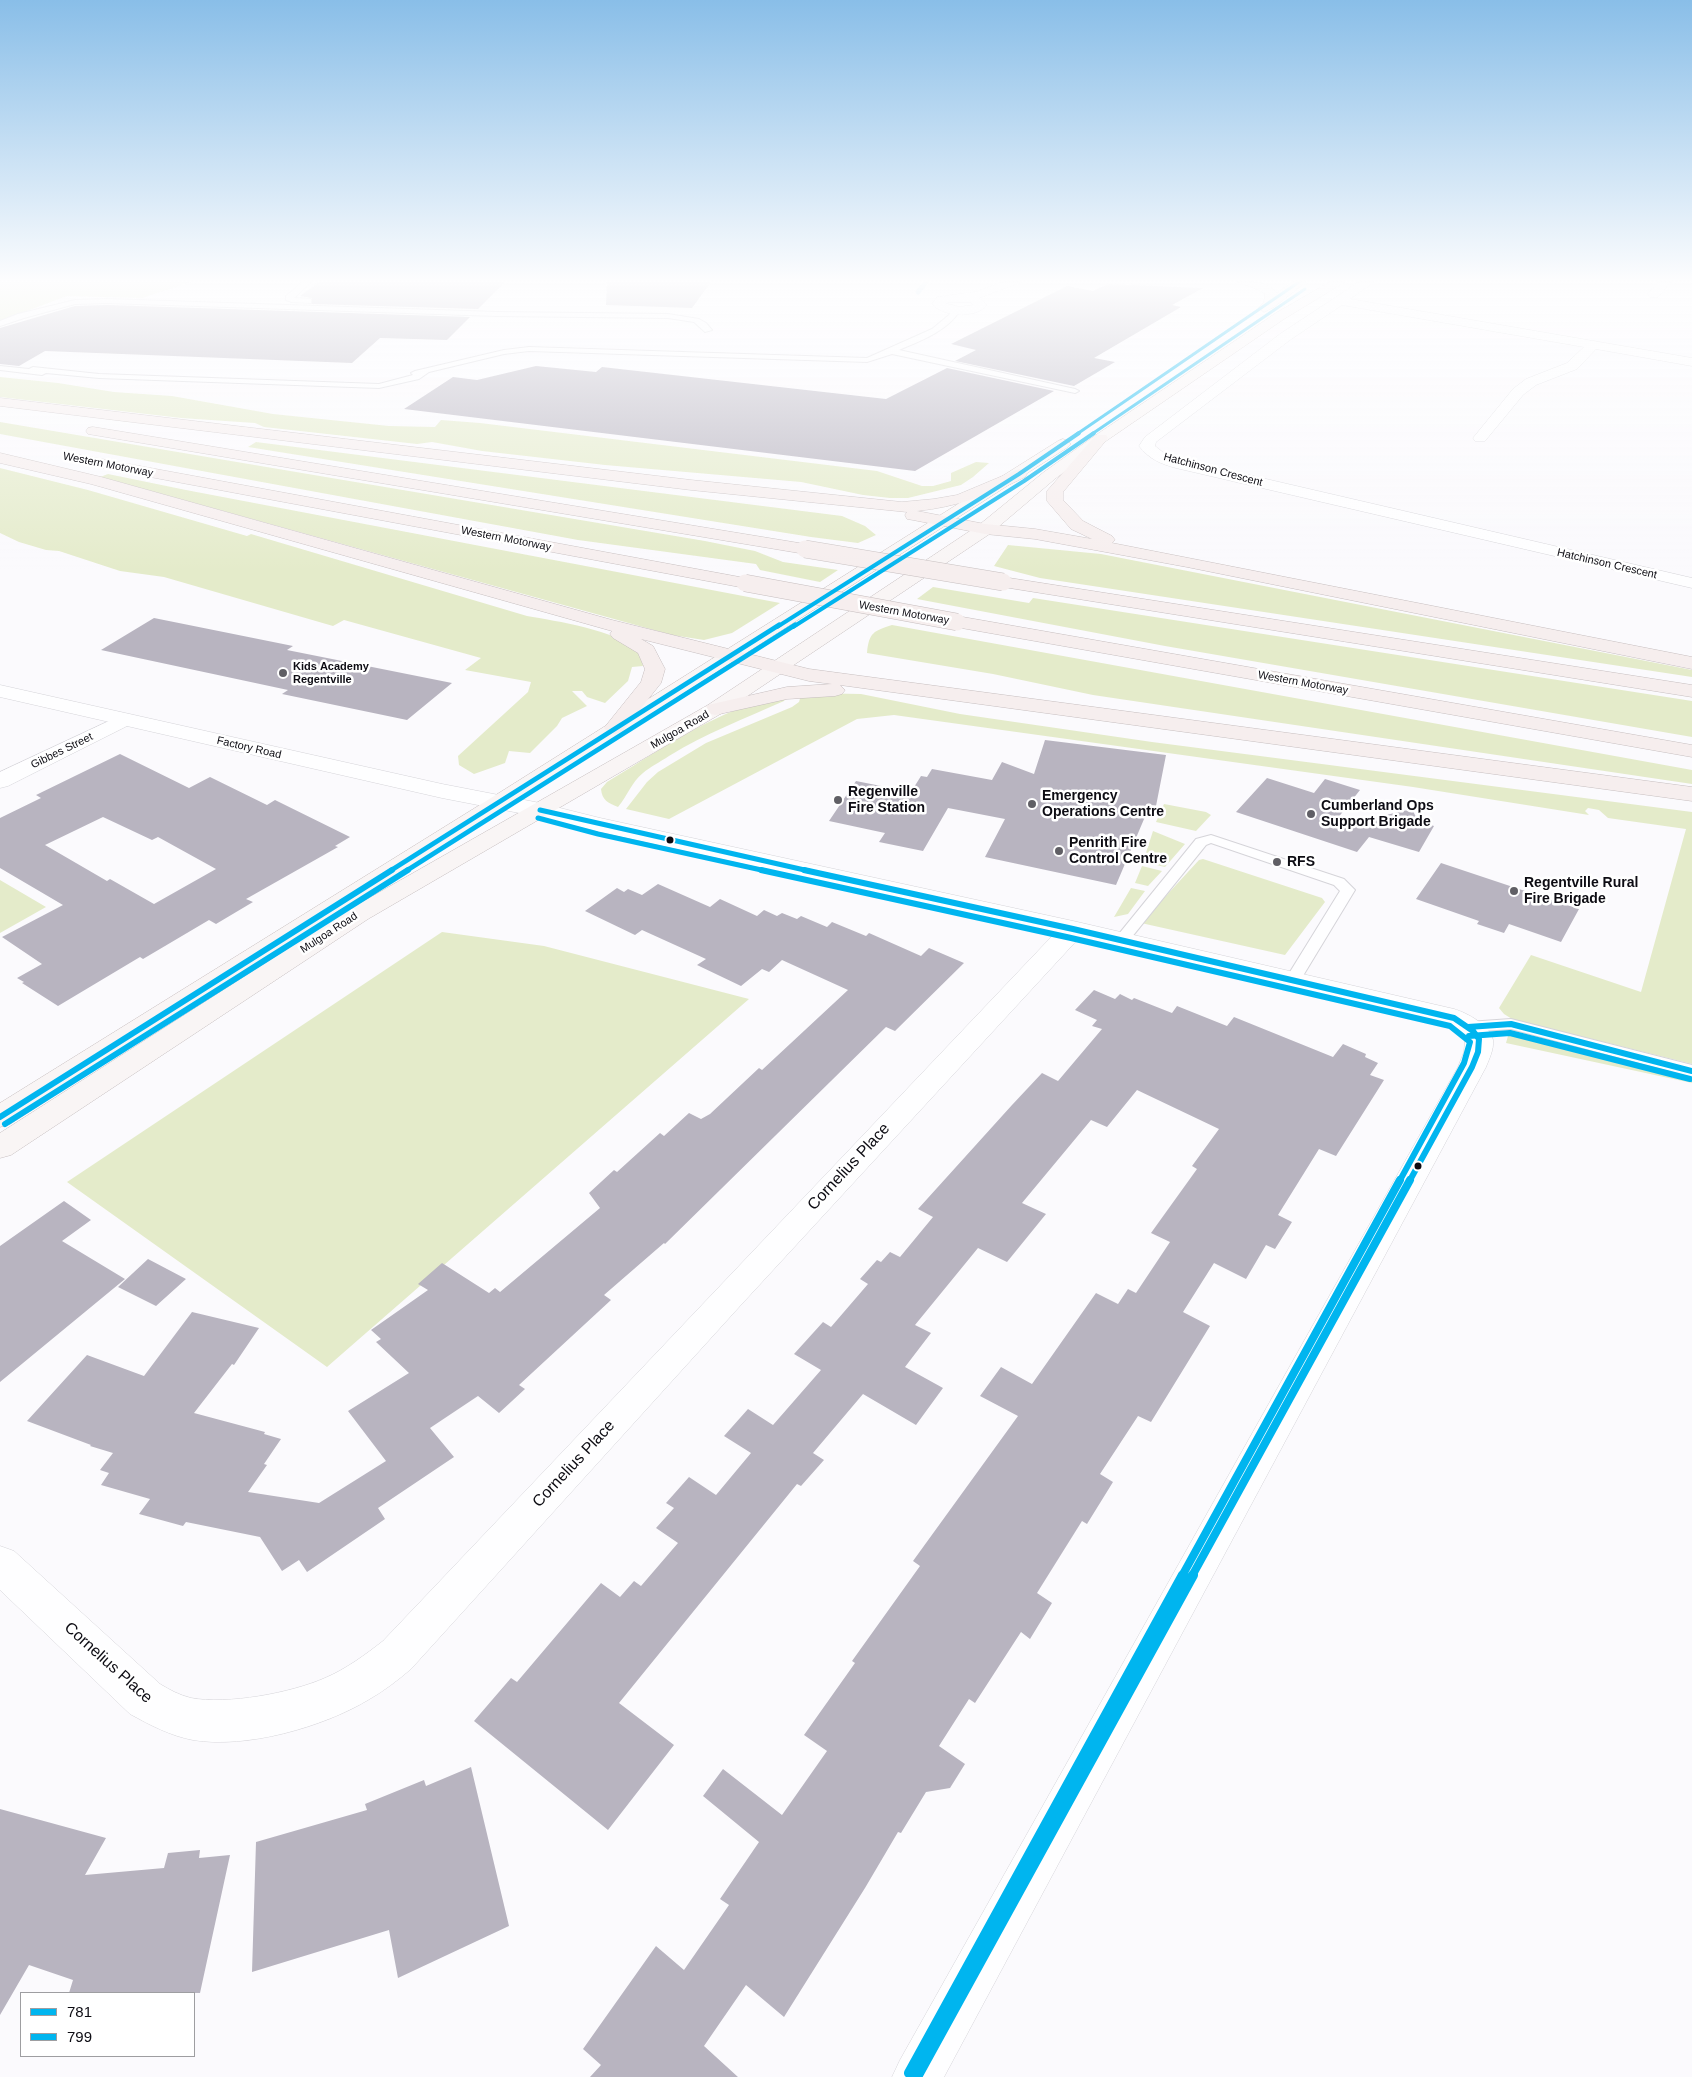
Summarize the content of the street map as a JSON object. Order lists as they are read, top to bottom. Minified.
{"streets":{"highway":["Western Motorway"],"main road":["Mulgoa Road"],"street":["Hatchinson Crescent","Factory Road","Gibbes Street","Cornelius Place"]},"crossings":[["Mulgoa Road","Factory Road"],["Factory Road","Gibbes Street"],["Factory Road","Cornelius Place"]],"places":["Kids Academy Regentville","Regenville Fire Station","Emergency Operations Centre","Cumberland Ops Support Brigade","Penrith Fire Control Centre","RFS","Regentville Rural Fire Brigade"],"lines":["transit line 781","transit line 799"],"legend":["781","799"]}
